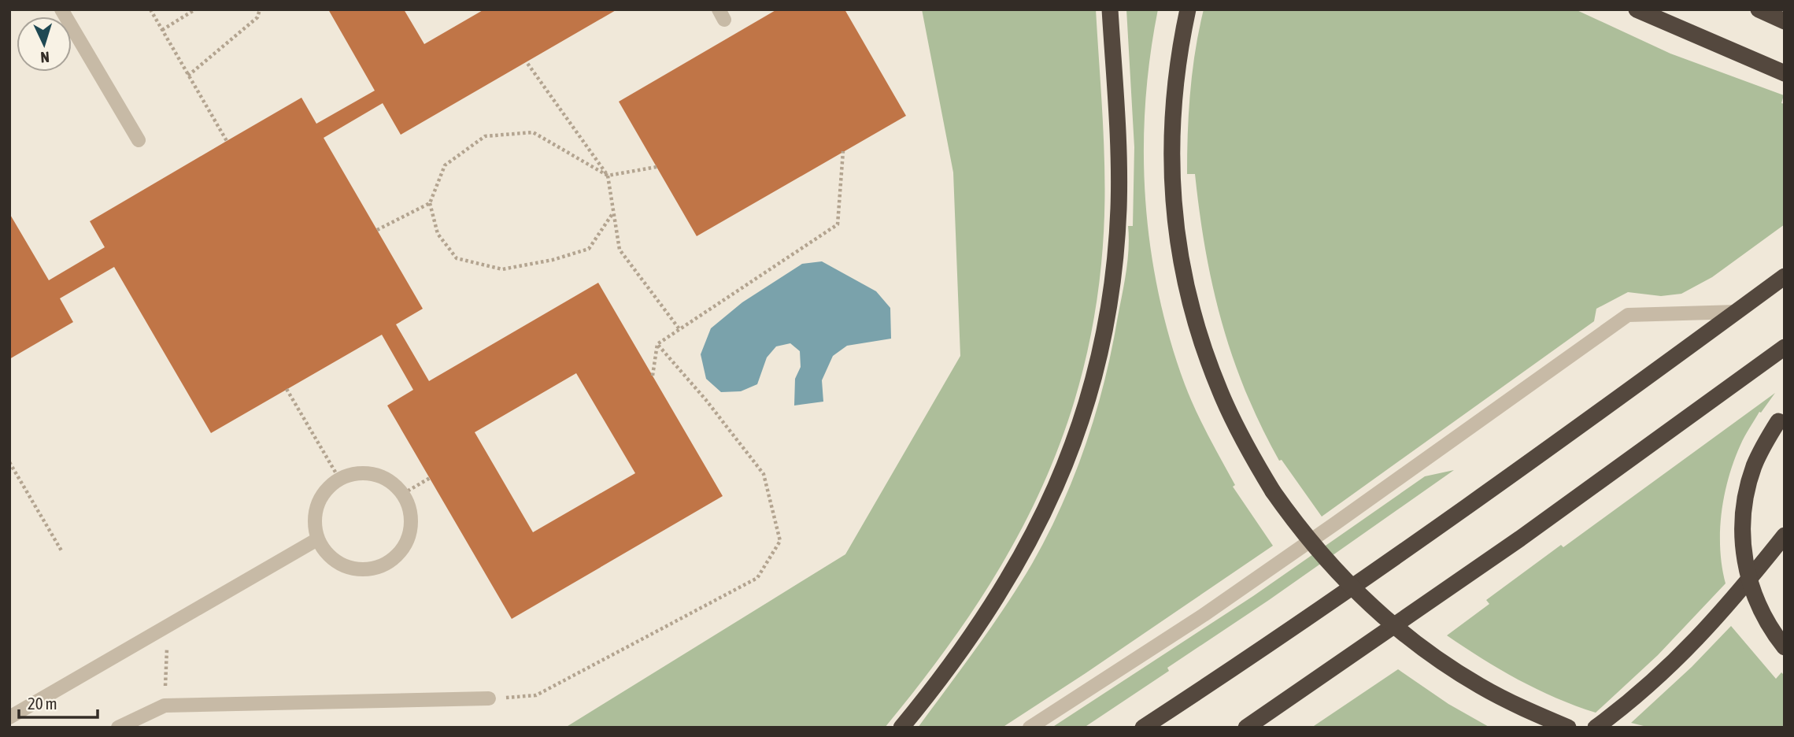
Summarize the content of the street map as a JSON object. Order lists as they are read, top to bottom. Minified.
{"scale_bar":"20 m","north":"bottom"}
